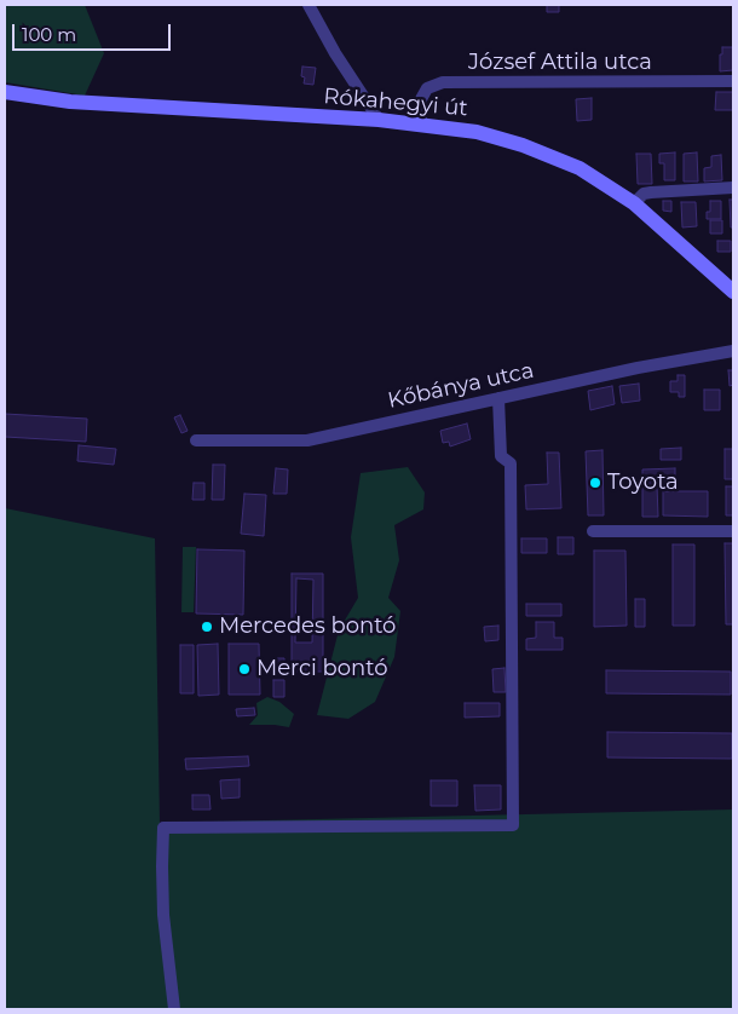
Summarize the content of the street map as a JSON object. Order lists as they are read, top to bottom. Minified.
{"streets":{"street":["József Attila utca","Rókahegyi út","Kőbánya utca"]},"crossings":[["József Attila utca","Rókahegyi út"]],"places":["Toyota","Mercedes bontó","Merci bontó"],"scale_bar":"100 m"}
